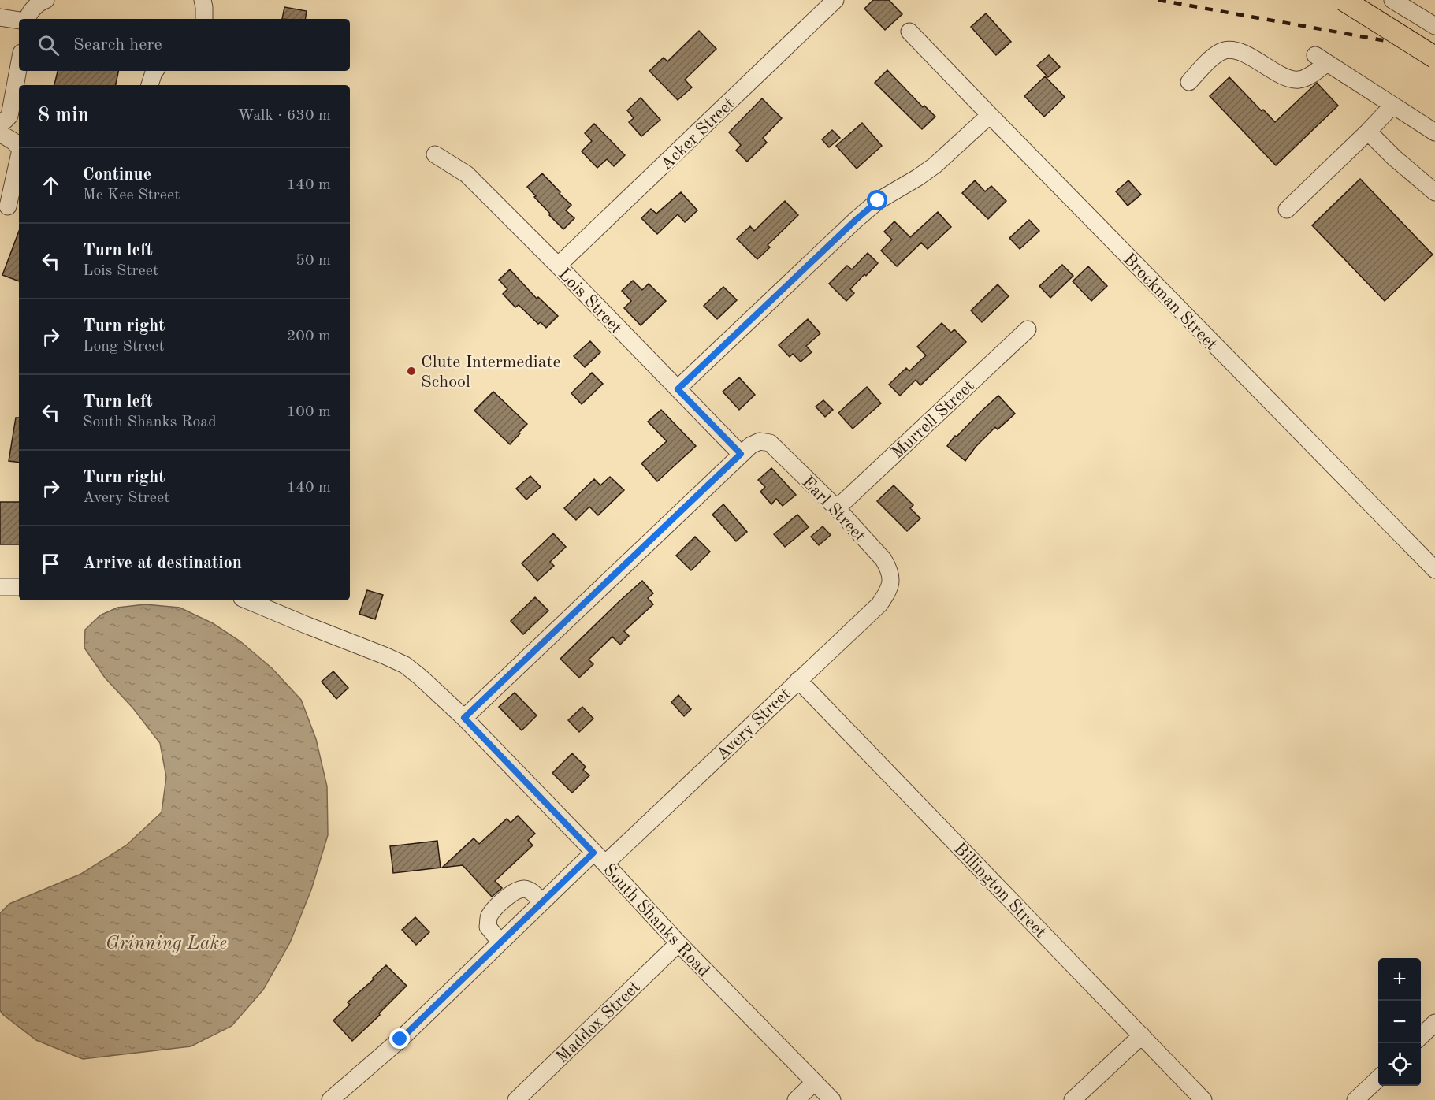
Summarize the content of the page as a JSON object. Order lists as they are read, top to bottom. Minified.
{"streets":{"street":["Acker Street","Lois Street","Brockman Street","Murrell Street","Earl Street","Avery Street","Billington Street","South Shanks Road","Maddox Street"]},"crossings":[["Acker Street","Lois Street"],["Lois Street","Earl Street"],["Murrell Street","Earl Street"],["Earl Street","Avery Street"],["Avery Street","Billington Street"],["Avery Street","South Shanks Road"],["South Shanks Road","Maddox Street"]],"water":["Grinning Lake"],"places":["Clute Intermediate School"],"page":{"search":"Search here","heading":["8 min","Walk · 630 m"],"list":[["Continue","Mc Kee Street","140 m"],["Turn left","Lois Street","50 m"],["Turn right","Long Street","200 m"],["Turn left","South Shanks Road","100 m"],["Turn right","Avery Street","140 m"],"Arrive at destination"],"map_buttons":["+","−"]}}
